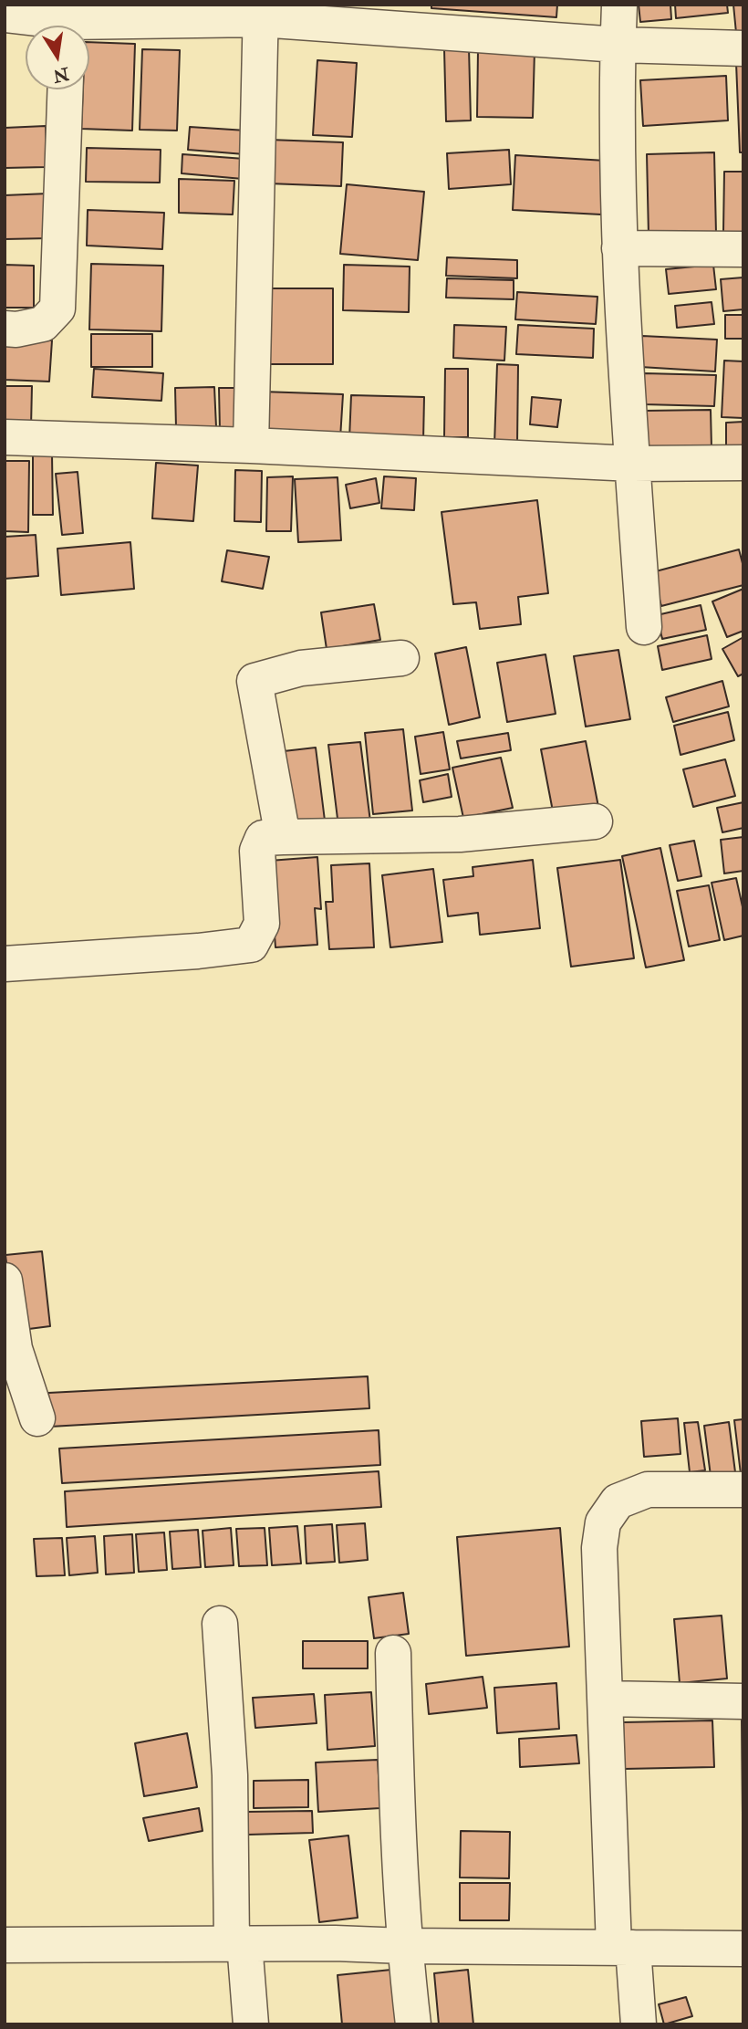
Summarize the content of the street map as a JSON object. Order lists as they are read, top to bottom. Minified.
{"north":"bottom"}
